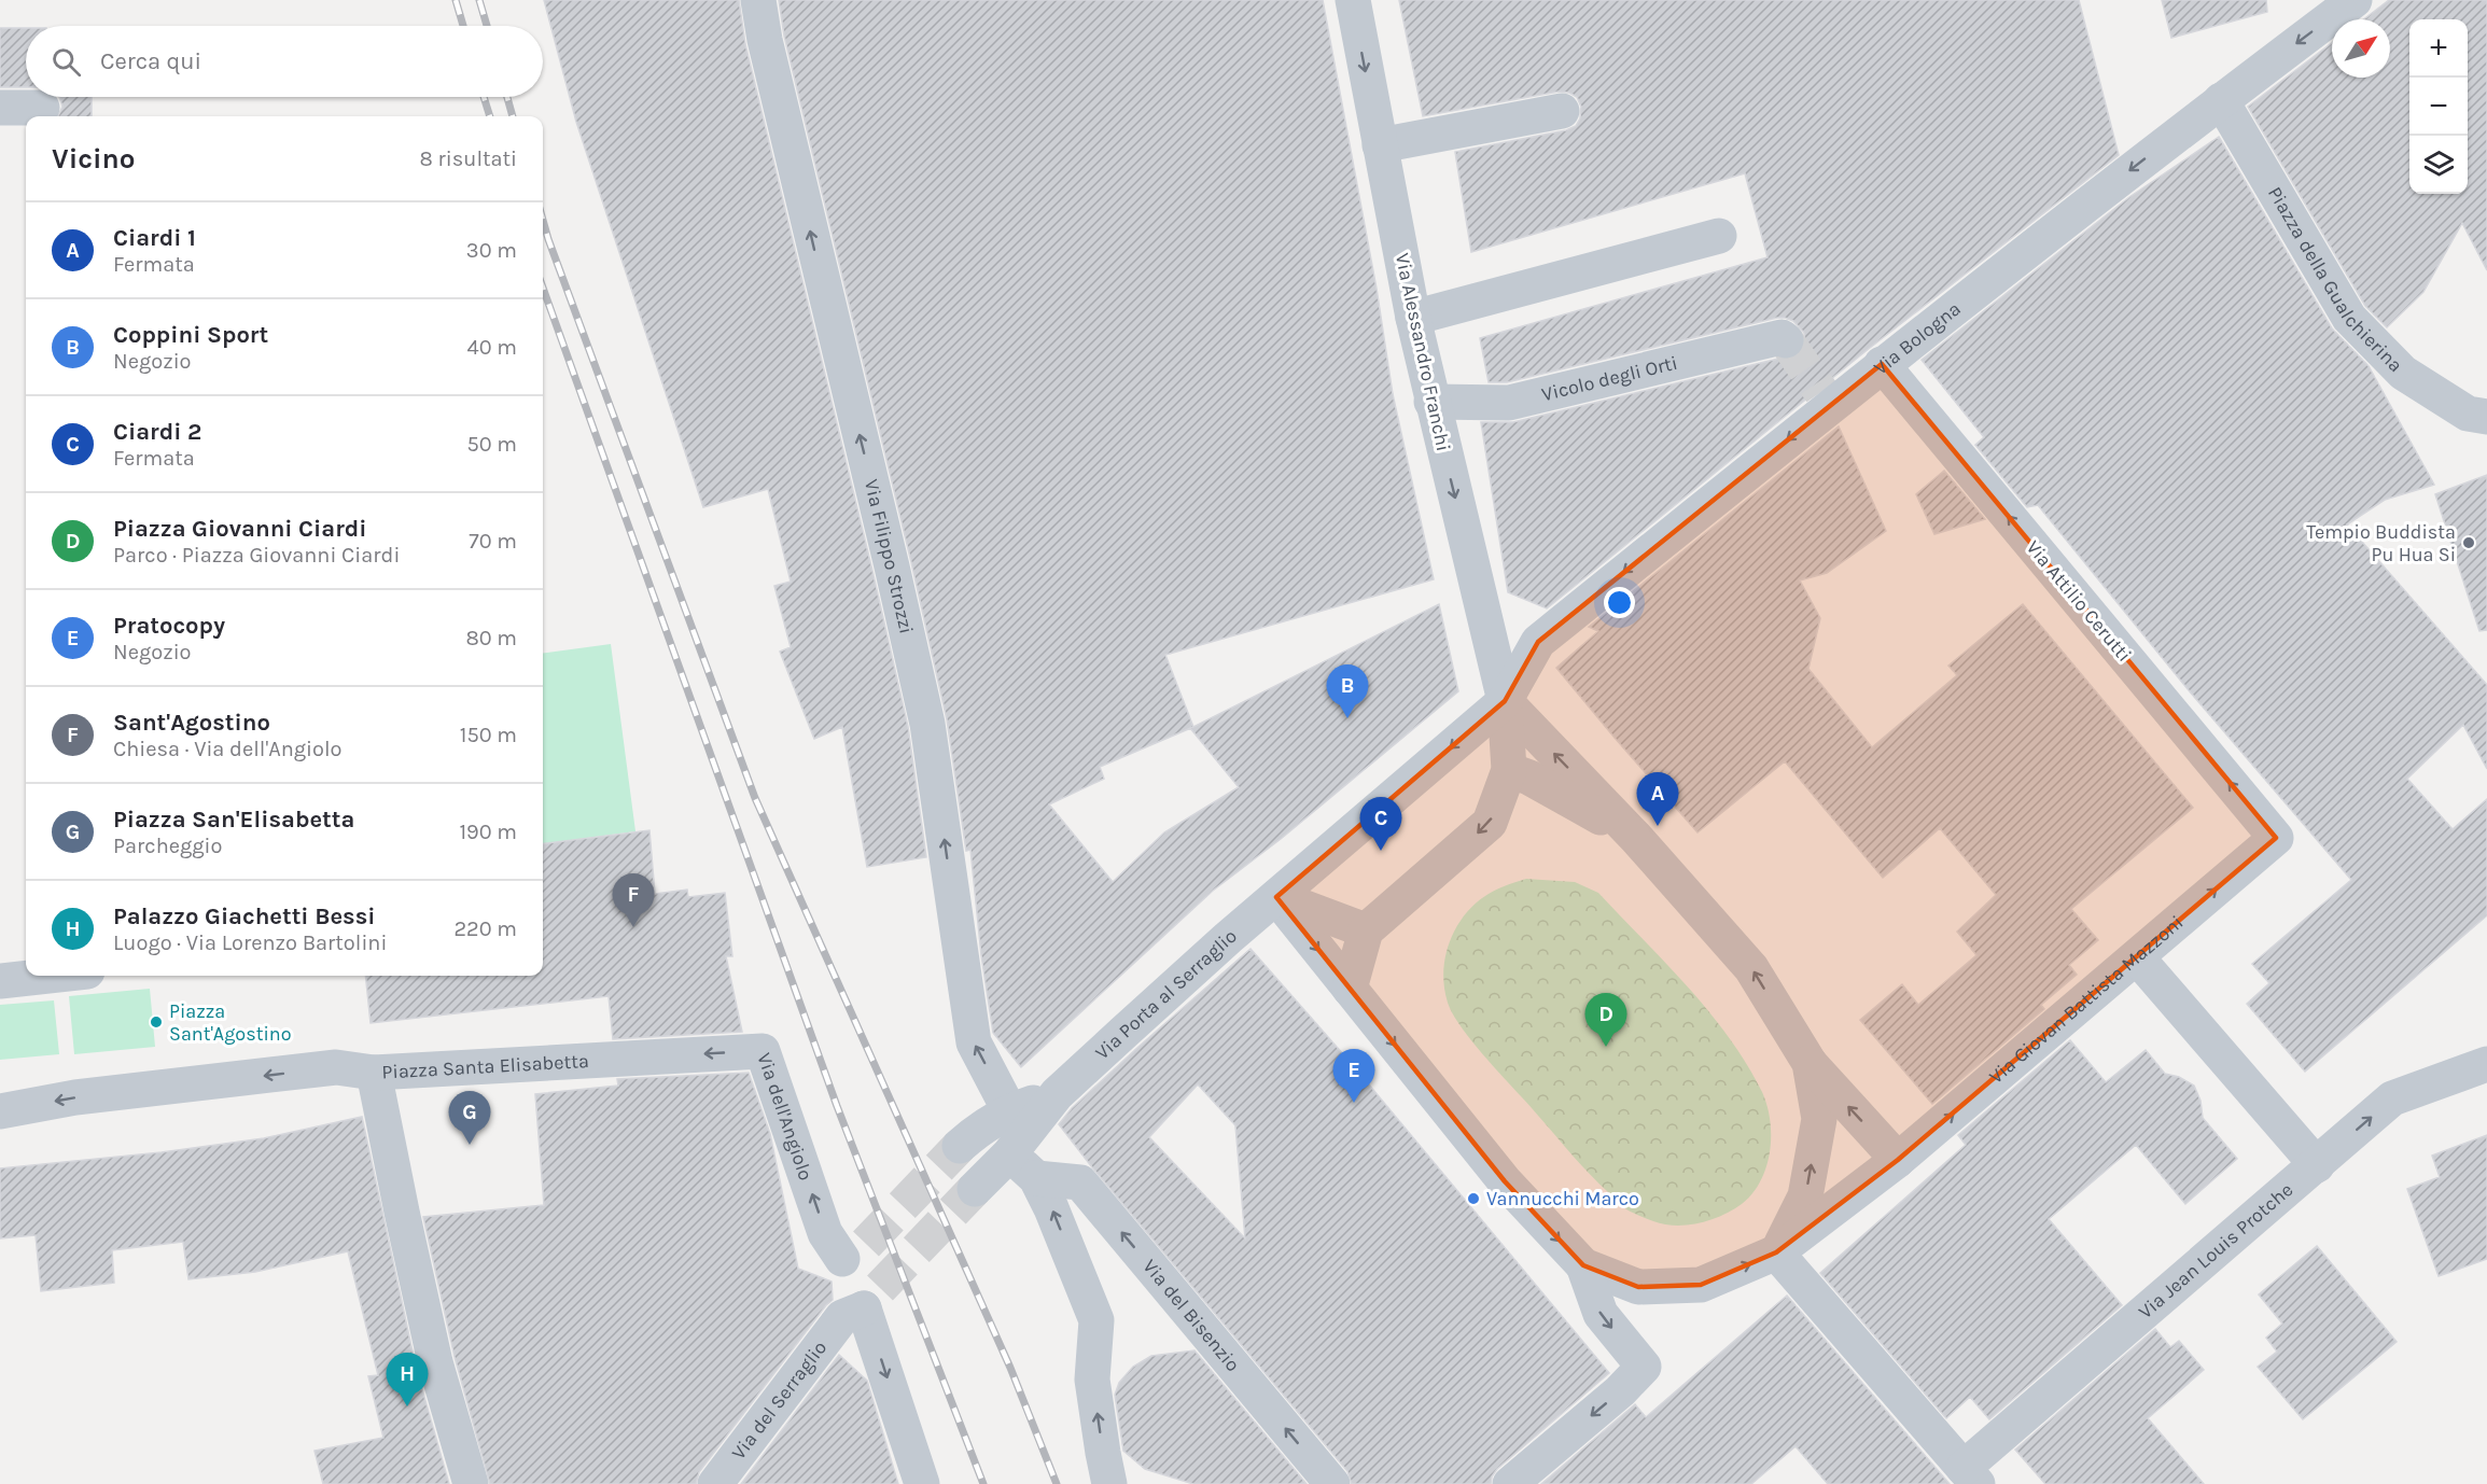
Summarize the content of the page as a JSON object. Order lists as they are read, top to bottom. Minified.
{"streets":{"street":["Piazza della Gualchierina","Via Bologna","Via Alessandro Franchi","Vicolo degli Orti","Via Filippo Strozzi","Via Attilio Cerutti","Via Porta al Serraglio","Via Giovan Battista Mazzoni","Piazza Santa Elisabetta","Via dell'Angiolo","Via Jean Louis Protche","Via del Bisenzio","Via del Serraglio"]},"crossings":[["Piazza della Gualchierina","Via Bologna"],["Via Bologna","Via Alessandro Franchi"],["Via Bologna","Via Attilio Cerutti"],["Via Bologna","Via Porta al Serraglio"],["Via Alessandro Franchi","Vicolo degli Orti"],["Via Alessandro Franchi","Via Porta al Serraglio"],["Via Filippo Strozzi","Via Porta al Serraglio"],["Via Attilio Cerutti","Via Giovan Battista Mazzoni"],["Via Giovan Battista Mazzoni","Via Jean Louis Protche"],["Piazza Santa Elisabetta","Via dell'Angiolo"],["Via dell'Angiolo","Via del Serraglio"]],"one_way":["Via Bologna","Via Alessandro Franchi","Via Filippo Strozzi","Via Attilio Cerutti","Via Giovan Battista Mazzoni","Piazza Santa Elisabetta","Via dell'Angiolo","Via del Bisenzio"],"places":["Tempio Buddista Pu Hua Si","Piazza Sant'Agostino","Vannucchi Marco"],"north":"top right","page":{"map_buttons":["+","−"],"search":"Cerca qui","heading":["Vicino","8 risultati"],"list":[{"mark":"A","name":"Ciardi 1","note":"Fermata","value":"30 m"},{"mark":"B","name":"Coppini Sport","note":"Negozio","value":"40 m"},{"mark":"C","name":"Ciardi 2","note":"Fermata","value":"50 m"},{"mark":"D","name":"Piazza Giovanni Ciardi","note":"Parco · Piazza Giovanni Ciardi","value":"70 m"},{"mark":"E","name":"Pratocopy","note":"Negozio","value":"80 m"},{"mark":"F","name":"Sant'Agostino","note":"Chiesa · Via dell'Angiolo","value":"150 m"},{"mark":"G","name":"Piazza San'Elisabetta","note":"Parcheggio","value":"190 m"},{"mark":"H","name":"Palazzo Giachetti Bessi","note":"Luogo · Via Lorenzo Bartolini","value":"220 m"}],"pins":["B","A","C","F","D","E","G","H"]}}
